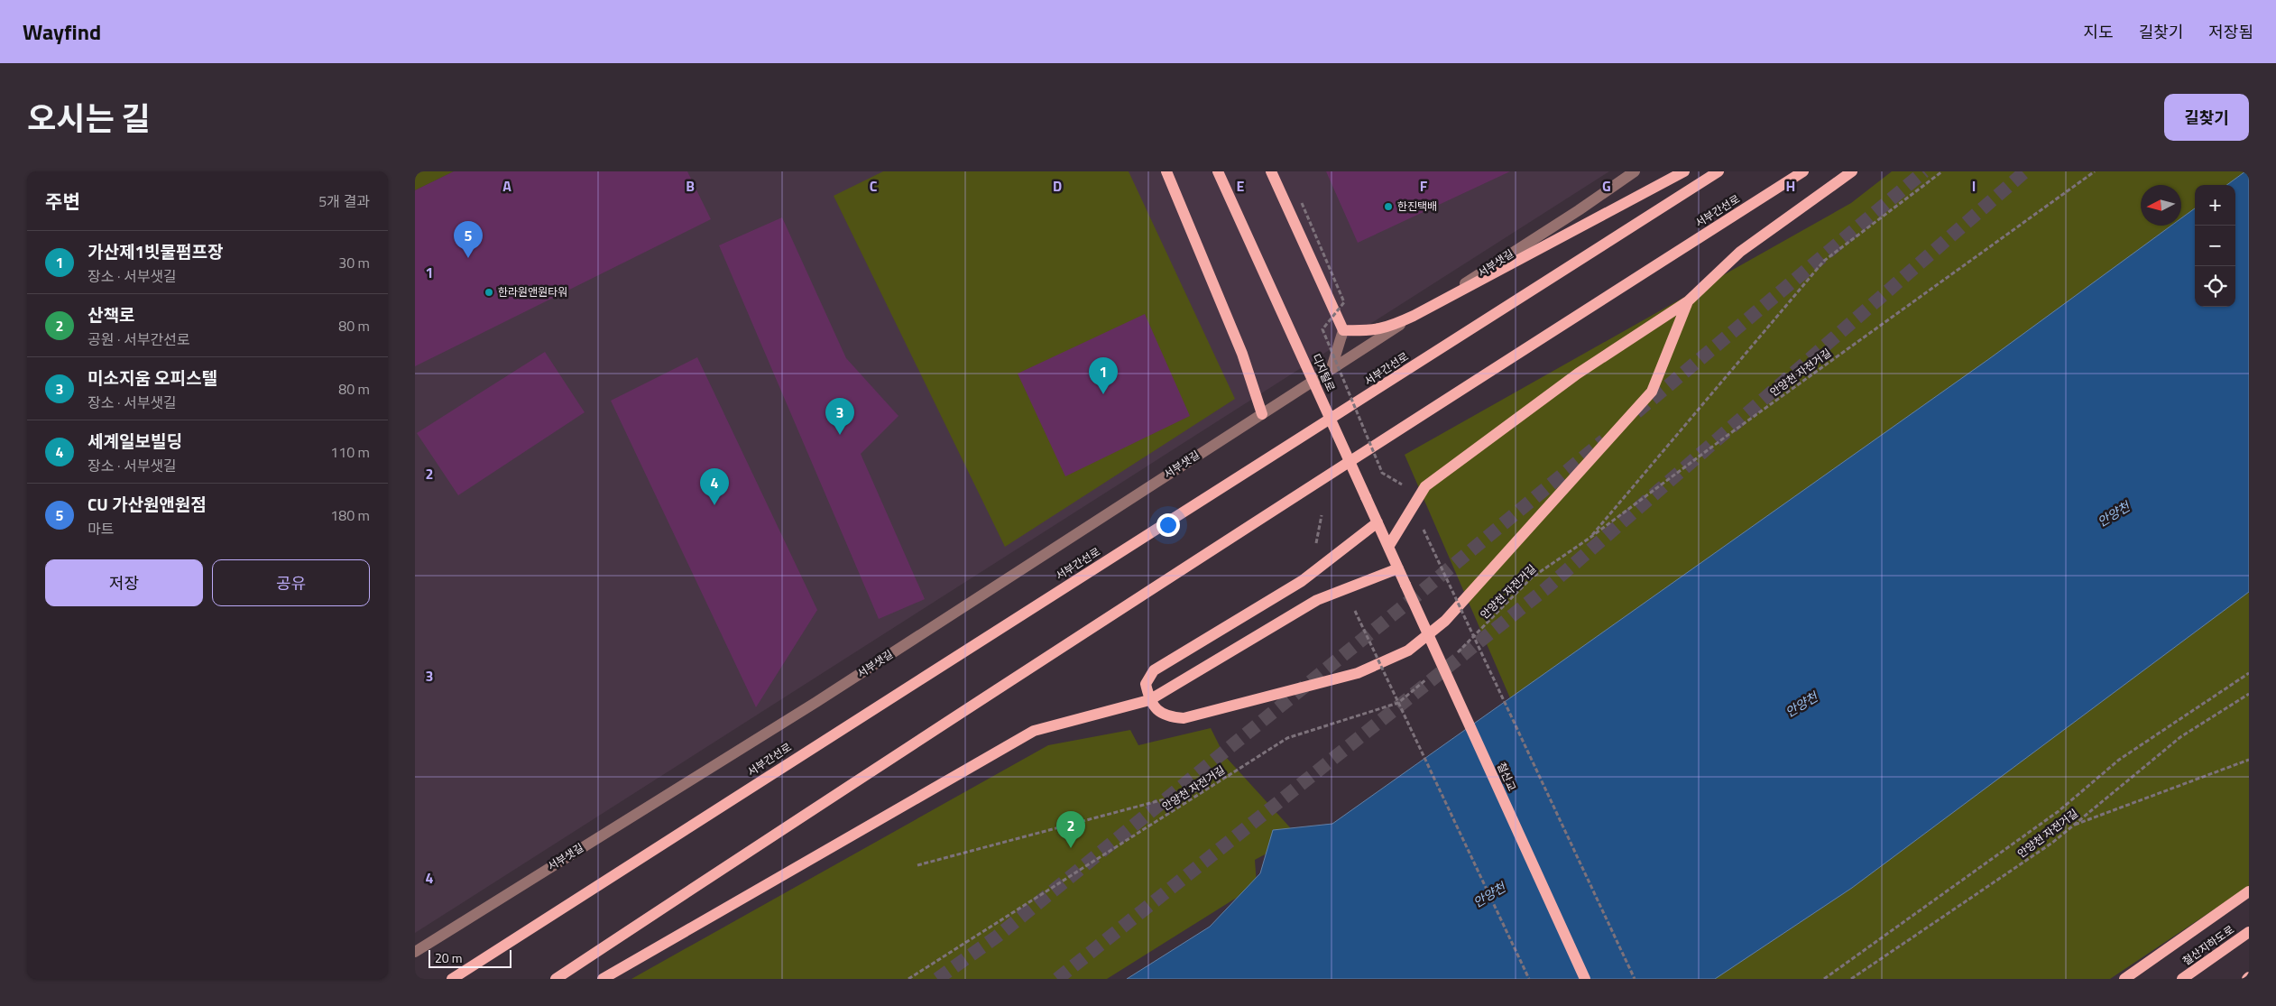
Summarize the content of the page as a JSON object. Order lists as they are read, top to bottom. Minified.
{"streets":{"main road":["서부간선로","디지털로","철산교","철산지하도로"],"street":["서부샛길"],"path":["안양천 자전거길"]},"crossings":[["디지털로","철산교"]],"water":["안양천"],"places":["한진택배","한라원앤원타워"],"scale_bar":"20 m","north":"left","page":{"header":"Wayfind","nav":["지도","길찾기","저장됨"],"title":"오시는 길","buttons":["길찾기",["저장","공유"]],"heading":["주변","5개 결과"],"map_buttons":["+","−"],"pins":["5","1","3","4","2"],"list":[{"mark":"1","name":"가산제1빗물펌프장","note":"장소 · 서부샛길","value":"30 m"},{"mark":"2","name":"산책로","note":"공원 · 서부간선로","value":"80 m"},{"mark":"3","name":"미소지움 오피스텔","note":"장소 · 서부샛길","value":"80 m"},{"mark":"4","name":"세계일보빌딩","note":"장소 · 서부샛길","value":"110 m"},{"mark":"5","name":"CU 가산원앤원점","note":"마트","value":"180 m"}],"scale":"20 m"},"grid":{"columns":["A","B","C","D","E","F","G","H","I"],"rows":["1","2","3","4"]}}
